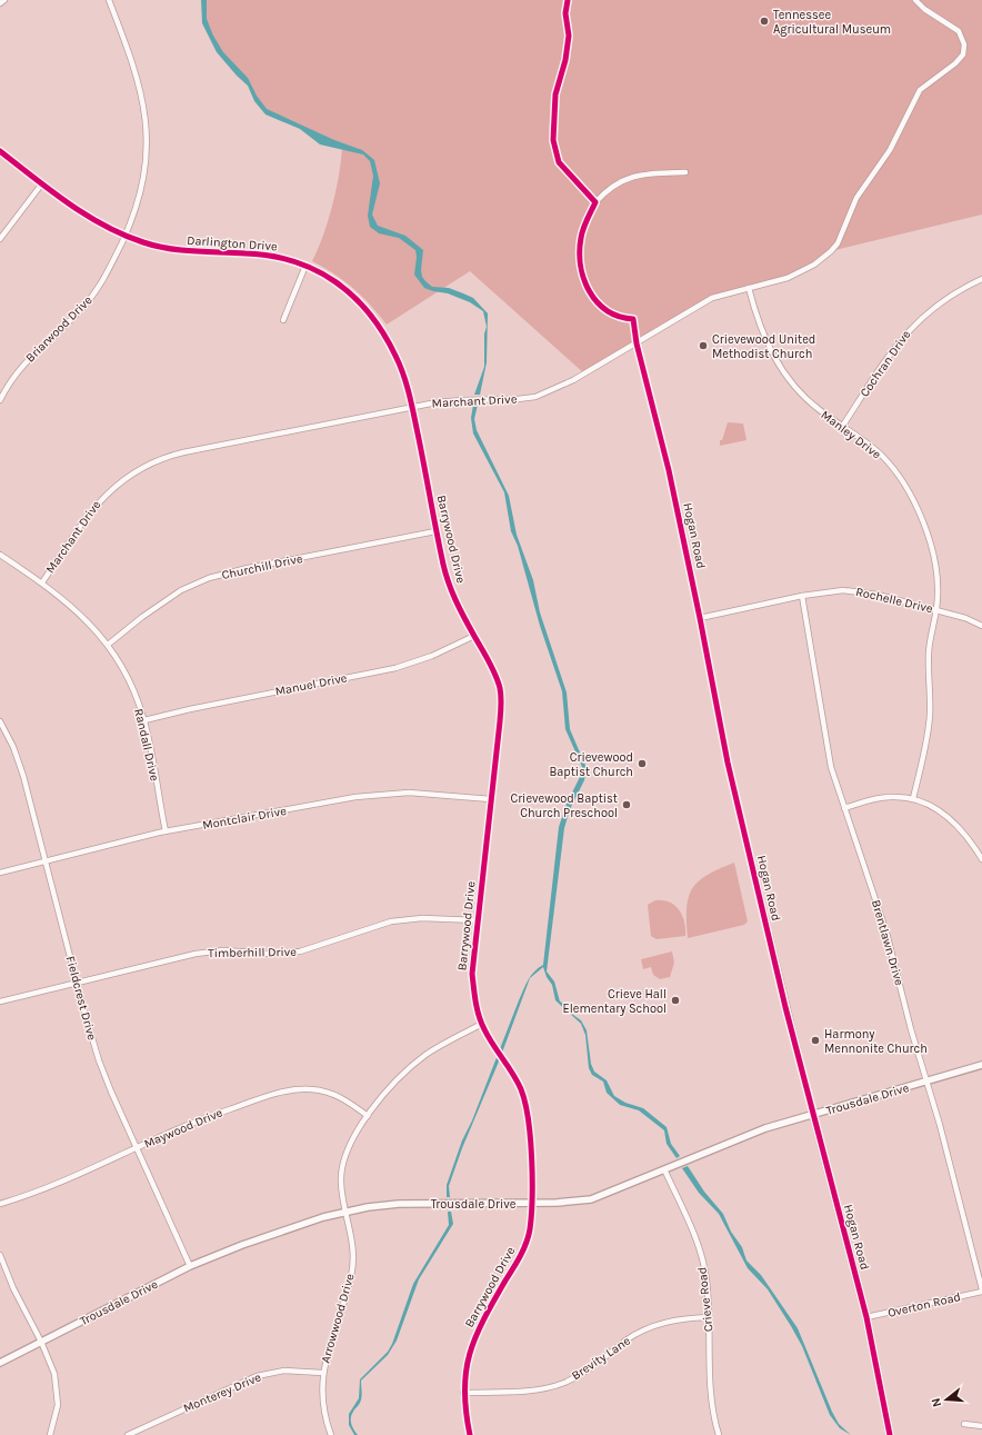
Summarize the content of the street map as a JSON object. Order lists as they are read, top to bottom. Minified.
{"streets":{"street":["Darlington Drive","Briarwood Drive","Cochran Drive","Marchant Drive","Manley Drive","Hogan Road","Barrywood Drive","Churchill Drive","Rochelle Drive","Manuel Drive","Randall Drive","Montclair Drive","Brentlawn Drive","Timberhill Drive","Fieldcrest Drive","Trousdale Drive","Maywood Drive","Crieve Road","Overton Road","Arrowwood Drive","Brevity Lane","Monterey Drive"]},"crossings":[["Darlington Drive","Briarwood Drive"],["Darlington Drive","Marchant Drive"],["Darlington Drive","Barrywood Drive"],["Cochran Drive","Manley Drive"],["Marchant Drive","Manley Drive"],["Marchant Drive","Hogan Road"],["Marchant Drive","Barrywood Drive"],["Marchant Drive","Randall Drive"],["Manley Drive","Rochelle Drive"],["Hogan Road","Rochelle Drive"],["Hogan Road","Trousdale Drive"],["Hogan Road","Overton Road"],["Barrywood Drive","Churchill Drive"],["Barrywood Drive","Manuel Drive"],["Barrywood Drive","Montclair Drive"],["Barrywood Drive","Timberhill Drive"],["Barrywood Drive","Trousdale Drive"],["Barrywood Drive","Arrowwood Drive"],["Barrywood Drive","Brevity Lane"],["Churchill Drive","Randall Drive"],["Rochelle Drive","Brentlawn Drive"],["Manuel Drive","Randall Drive"],["Randall Drive","Montclair Drive"],["Montclair Drive","Fieldcrest Drive"],["Brentlawn Drive","Trousdale Drive"],["Brentlawn Drive","Overton Road"],["Timberhill Drive","Fieldcrest Drive"],["Fieldcrest Drive","Trousdale Drive"],["Fieldcrest Drive","Maywood Drive"],["Trousdale Drive","Crieve Road"],["Trousdale Drive","Arrowwood Drive"],["Maywood Drive","Arrowwood Drive"],["Crieve Road","Brevity Lane"],["Arrowwood Drive","Monterey Drive"]],"places":["Tennessee Agricultural Museum","Crievewood United Methodist Church","Crievewood Baptist Church","Crievewood Baptist Church Preschool","Crieve Hall Elementary School","Harmony Mennonite Church"],"north":"left"}
